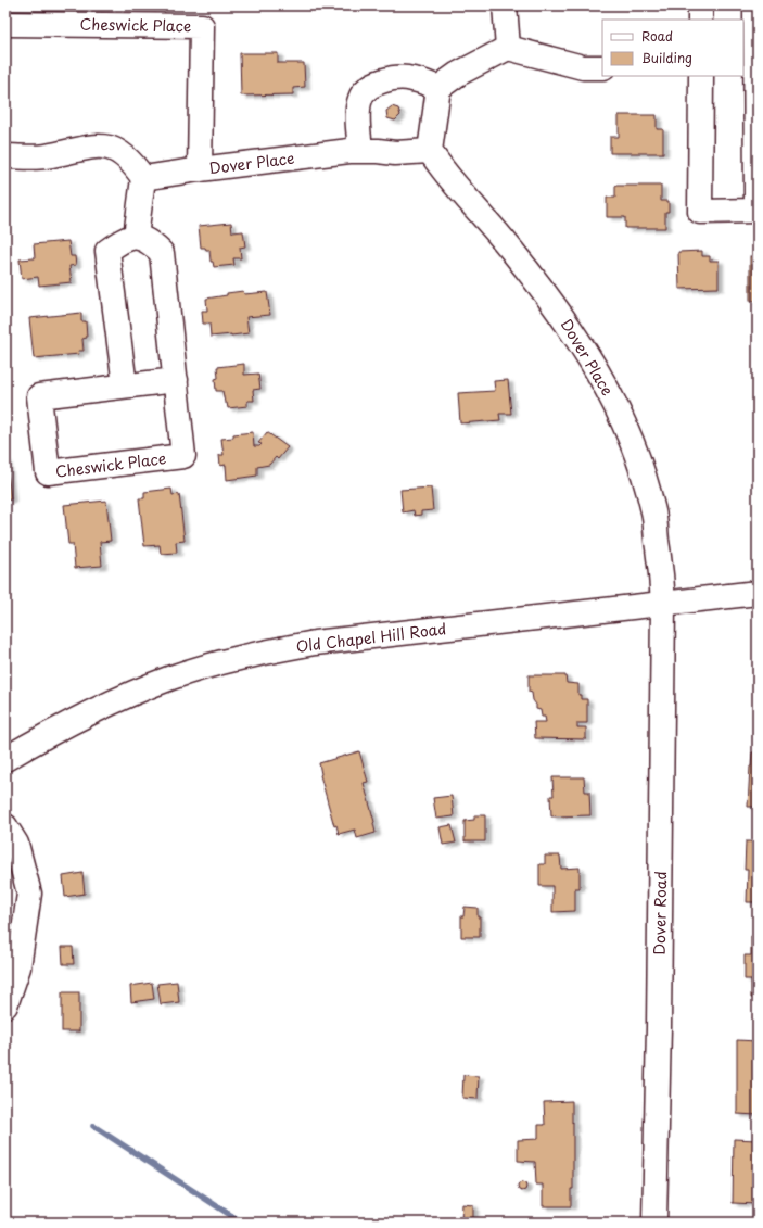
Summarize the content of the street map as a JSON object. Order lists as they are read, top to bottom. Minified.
{"streets":{"street":["Cheswick Place","Dover Place","Old Chapel Hill Road","Dover Road"]},"crossings":[["Cheswick Place","Dover Place"],["Dover Place","Old Chapel Hill Road"],["Dover Place","Dover Road"],["Old Chapel Hill Road","Dover Road"]],"legend":["Road","Building"]}
